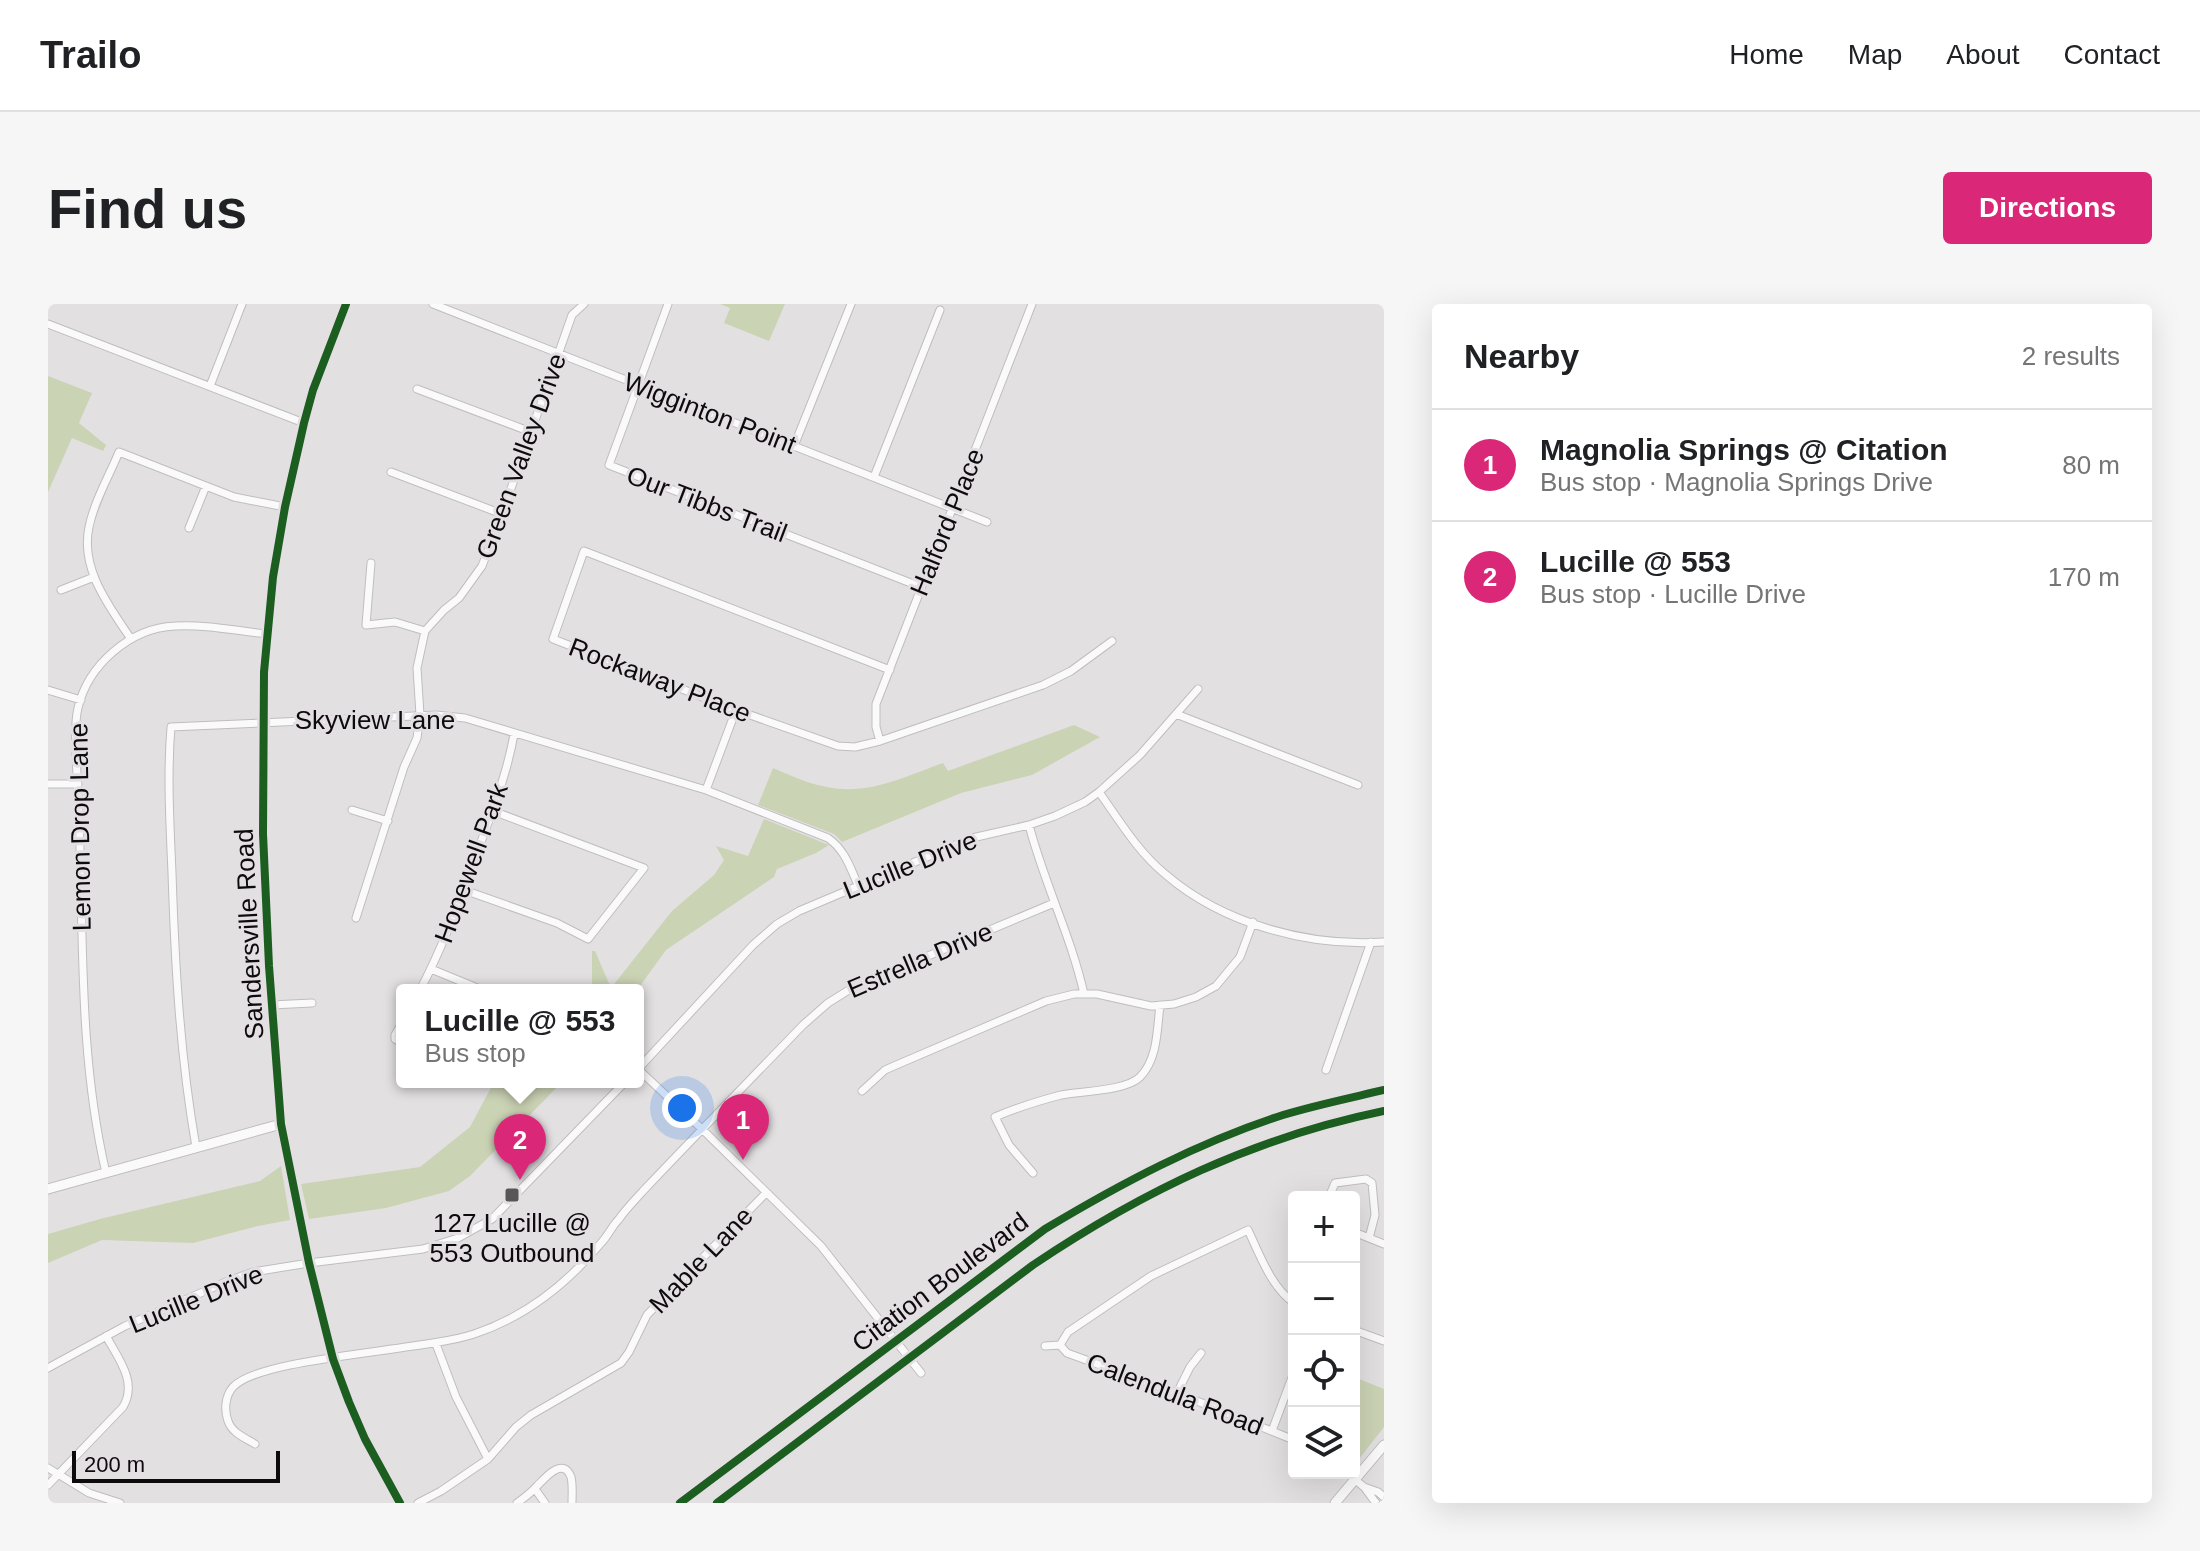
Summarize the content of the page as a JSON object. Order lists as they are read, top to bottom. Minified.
{"streets":{"main road":["Citation Boulevard"],"street":["Wigginton Point","Green Valley Drive","Our Tibbs Trail","Halford Place","Rockaway Place","Skyview Lane","Lemon Drop Lane","Hopewell Park","Lucille Drive","Sandersville Road","Estrella Drive","Mable Lane","Calendula Road"]},"crossings":[["Wigginton Point","Green Valley Drive"],["Wigginton Point","Our Tibbs Trail"],["Wigginton Point","Halford Place"],["Our Tibbs Trail","Halford Place"],["Halford Place","Rockaway Place"],["Skyview Lane","Hopewell Park"],["Skyview Lane","Lucille Drive"],["Skyview Lane","Sandersville Road"],["Lemon Drop Lane","Sandersville Road"],["Lucille Drive","Sandersville Road"],["Sandersville Road","Estrella Drive"]],"places":{"transit":["127 Lucille @ 553 Outbound"]},"scale_bar":"200 m","page":{"header":"Trailo","nav":["Home","Map","About","Contact"],"buttons":"Directions","title":"Find us","heading":["Nearby","2 results"],"list":[{"mark":"1","name":"Magnolia Springs @ Citation","note":"Bus stop · Magnolia Springs Drive","value":"80 m"},{"mark":"2","name":"Lucille @ 553","note":"Bus stop · Lucille Drive","value":"170 m"}],"popup":["Lucille @ 553","Bus stop"],"pins":["1","2"],"map_buttons":["+","−"],"scale":"200 m"}}
